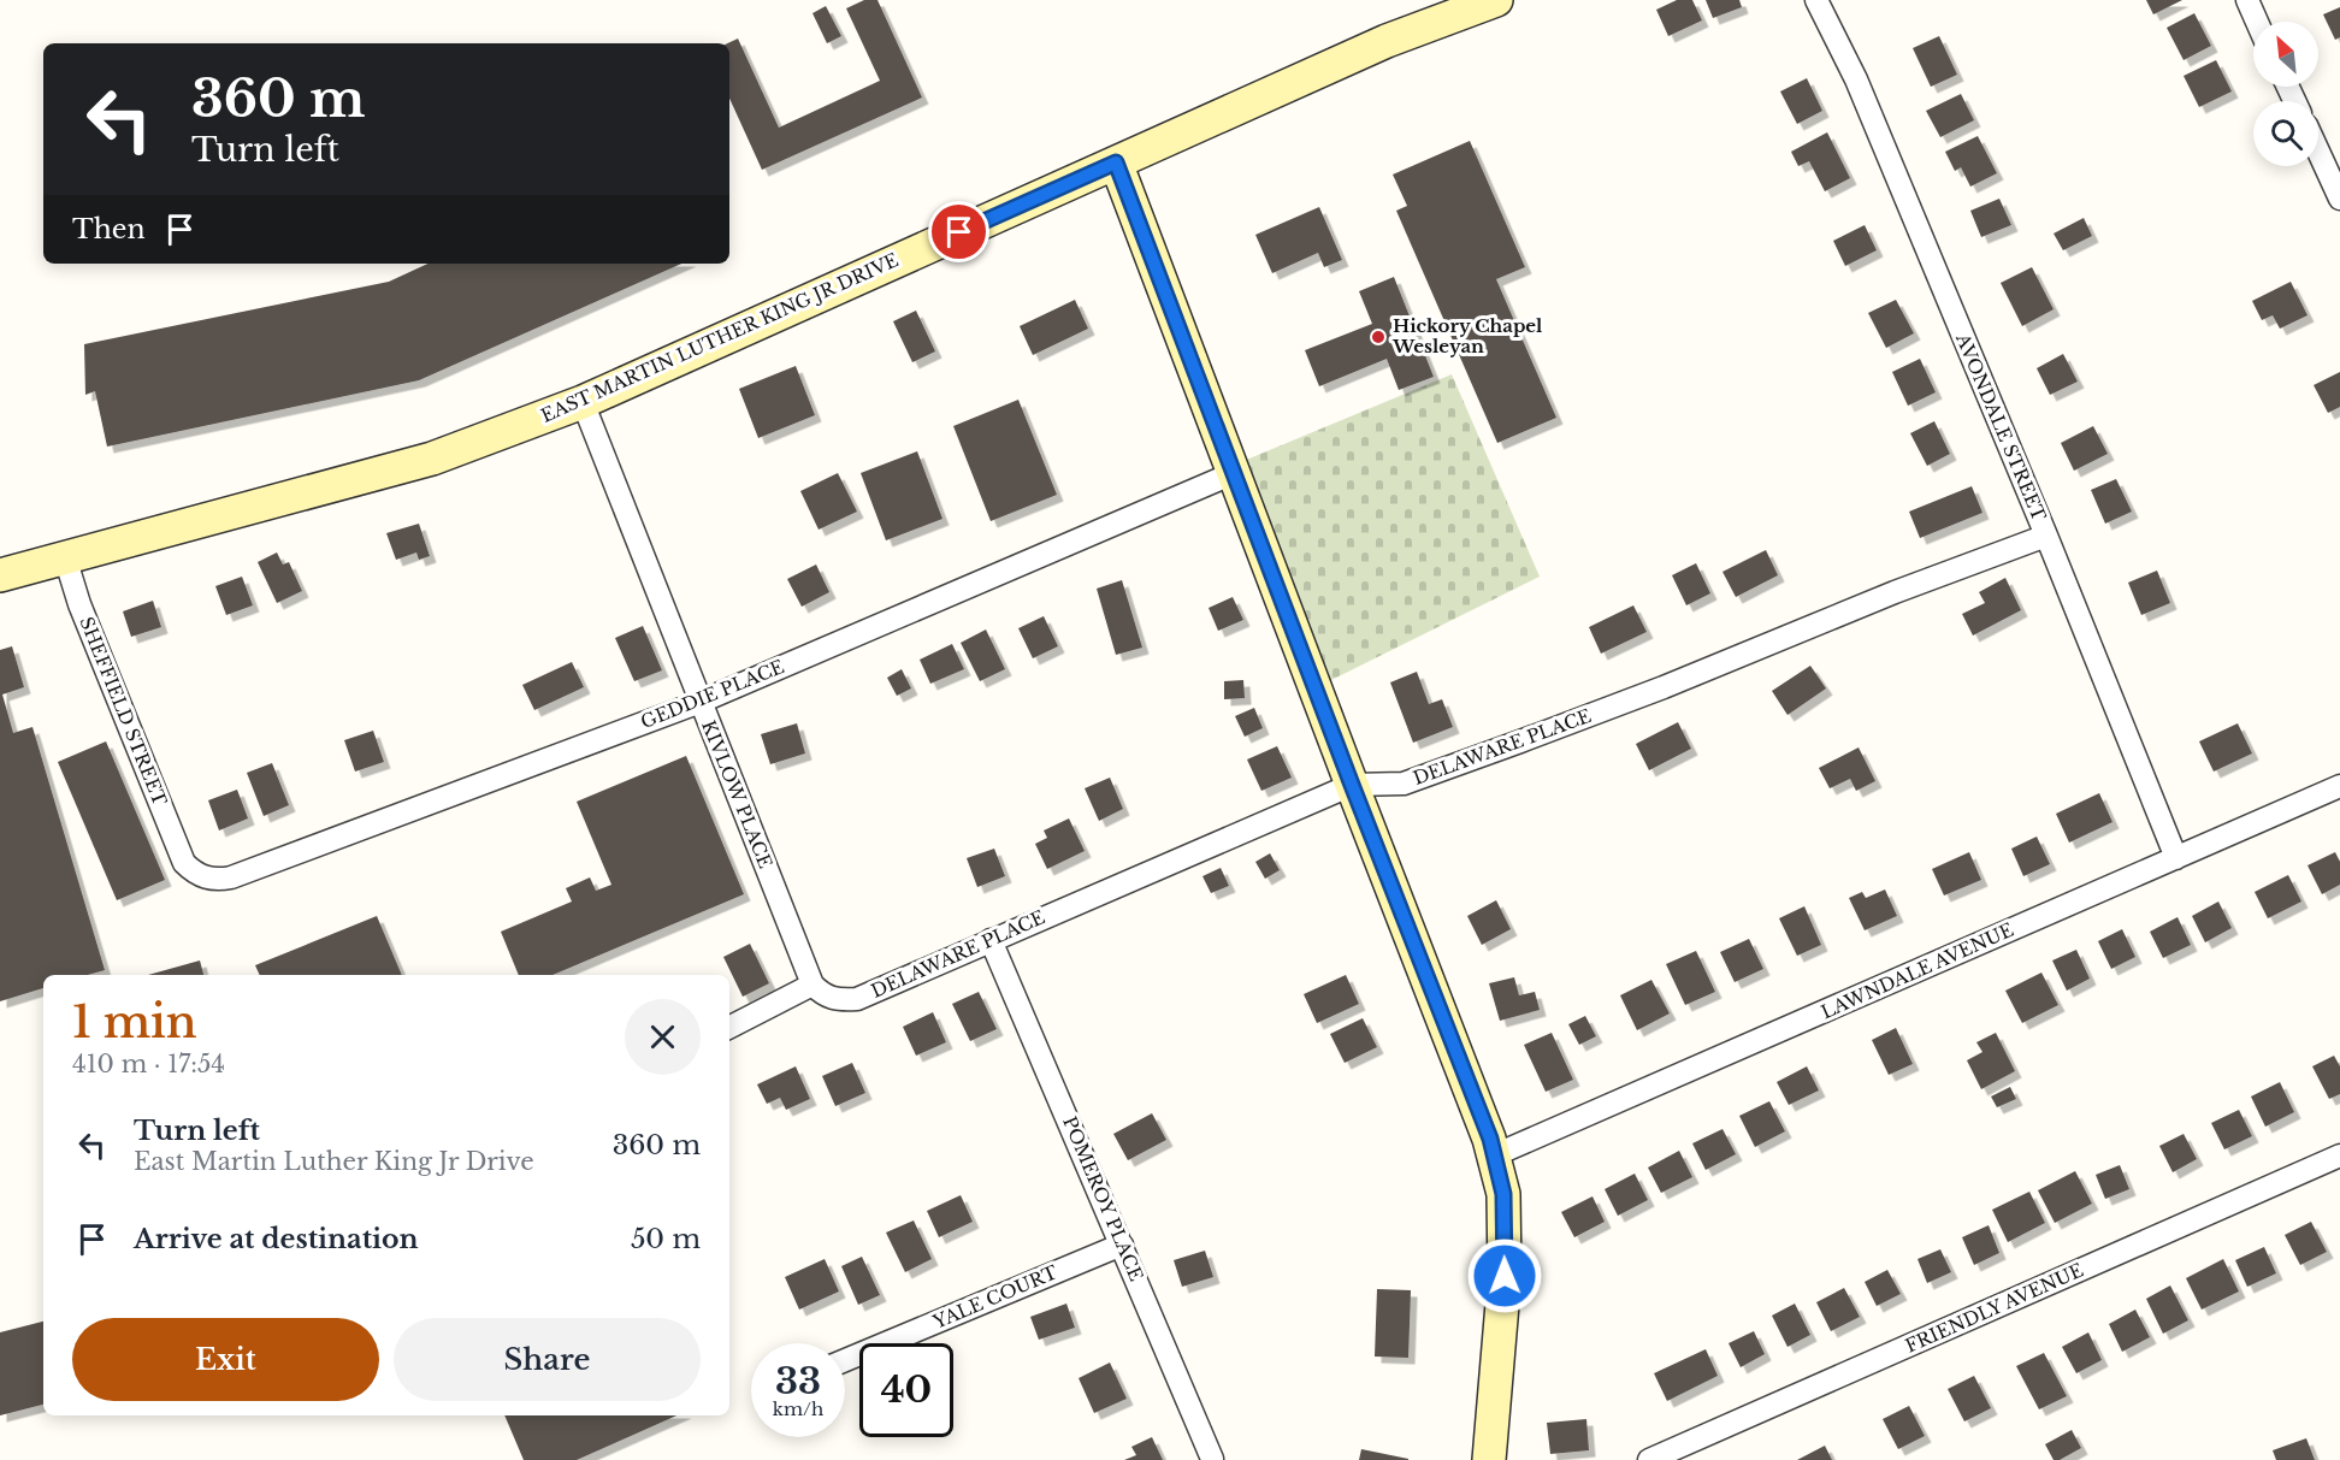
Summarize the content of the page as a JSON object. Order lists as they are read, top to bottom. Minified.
{"streets":{"main road":["EAST MARTIN LUTHER KING JR DRIVE"],"street":["AVONDALE STREET","GEDDIE PLACE","SHEFFIELD STREET","DELAWARE PLACE","KIVLOW PLACE","LAWNDALE AVENUE","POMEROY PLACE","YALE COURT","FRIENDLY AVENUE"]},"crossings":[["EAST MARTIN LUTHER KING JR DRIVE","SHEFFIELD STREET"],["EAST MARTIN LUTHER KING JR DRIVE","KIVLOW PLACE"],["AVONDALE STREET","DELAWARE PLACE"],["AVONDALE STREET","LAWNDALE AVENUE"],["GEDDIE PLACE","SHEFFIELD STREET"],["GEDDIE PLACE","KIVLOW PLACE"],["DELAWARE PLACE","KIVLOW PLACE"],["DELAWARE PLACE","POMEROY PLACE"],["POMEROY PLACE","YALE COURT"]],"places":["Hickory Chapel Wesleyan"],"north":"top left","page":{"turn":["360 m","Turn left"],"then":"Then","heading":["1 min","410 m · 17:54"],"list":[{"name":"Turn left","note":"East Martin Luther King Jr Drive","value":"360 m"},{"name":"Arrive at destination","value":"50 m"}],"buttons":["Exit","Share"],"speed":"33 km/h","limit":"40"}}
